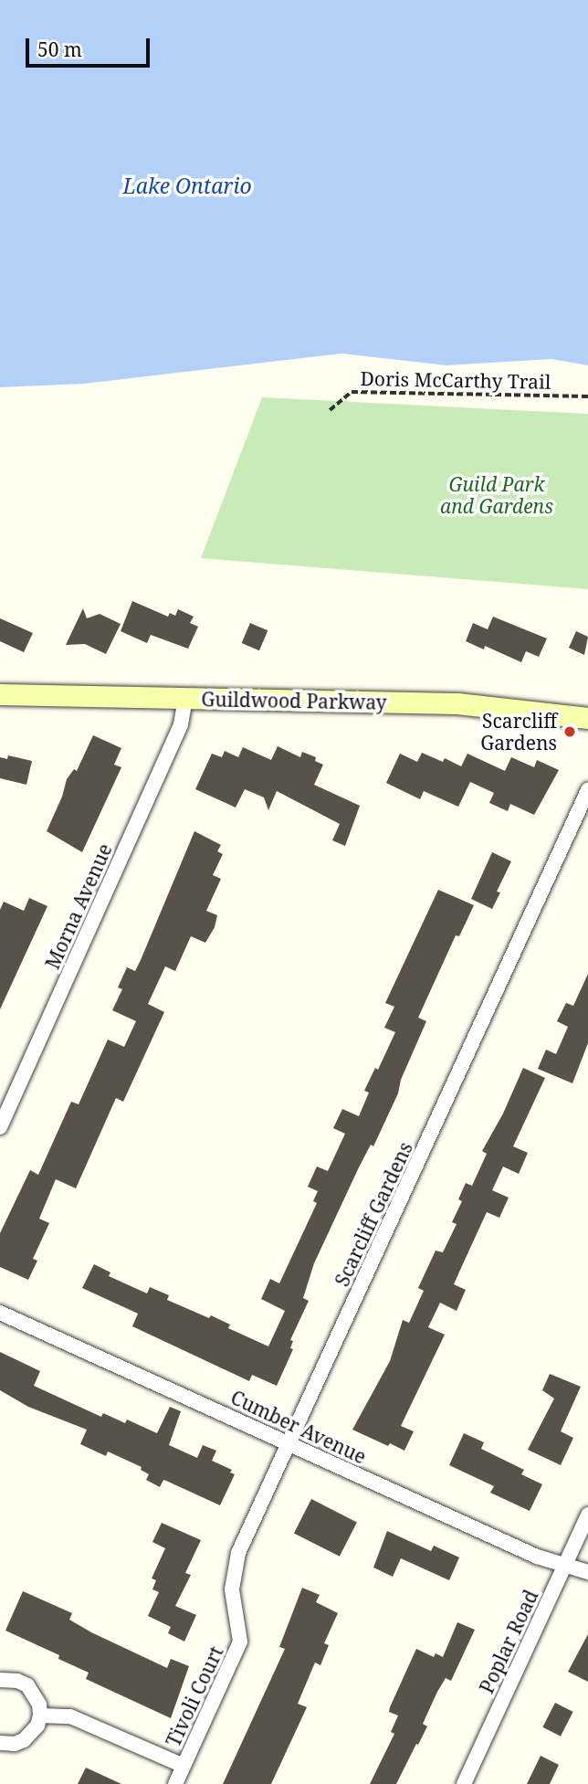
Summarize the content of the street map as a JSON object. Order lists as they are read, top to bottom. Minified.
{"streets":{"street":["Guildwood Parkway","Morna Avenue","Scarcliff Gardens","Cumber Avenue","Poplar Road","Tivoli Court"],"path":["Doris McCarthy Trail"]},"crossings":[["Guildwood Parkway","Morna Avenue"],["Scarcliff Gardens","Cumber Avenue"],["Scarcliff Gardens","Tivoli Court"],["Cumber Avenue","Poplar Road"],["Cumber Avenue","Tivoli Court"]],"water":["Lake Ontario"],"parks":["Guild Park and Gardens"],"places":["Scarcliff Gardens"],"scale_bar":"50 m"}
